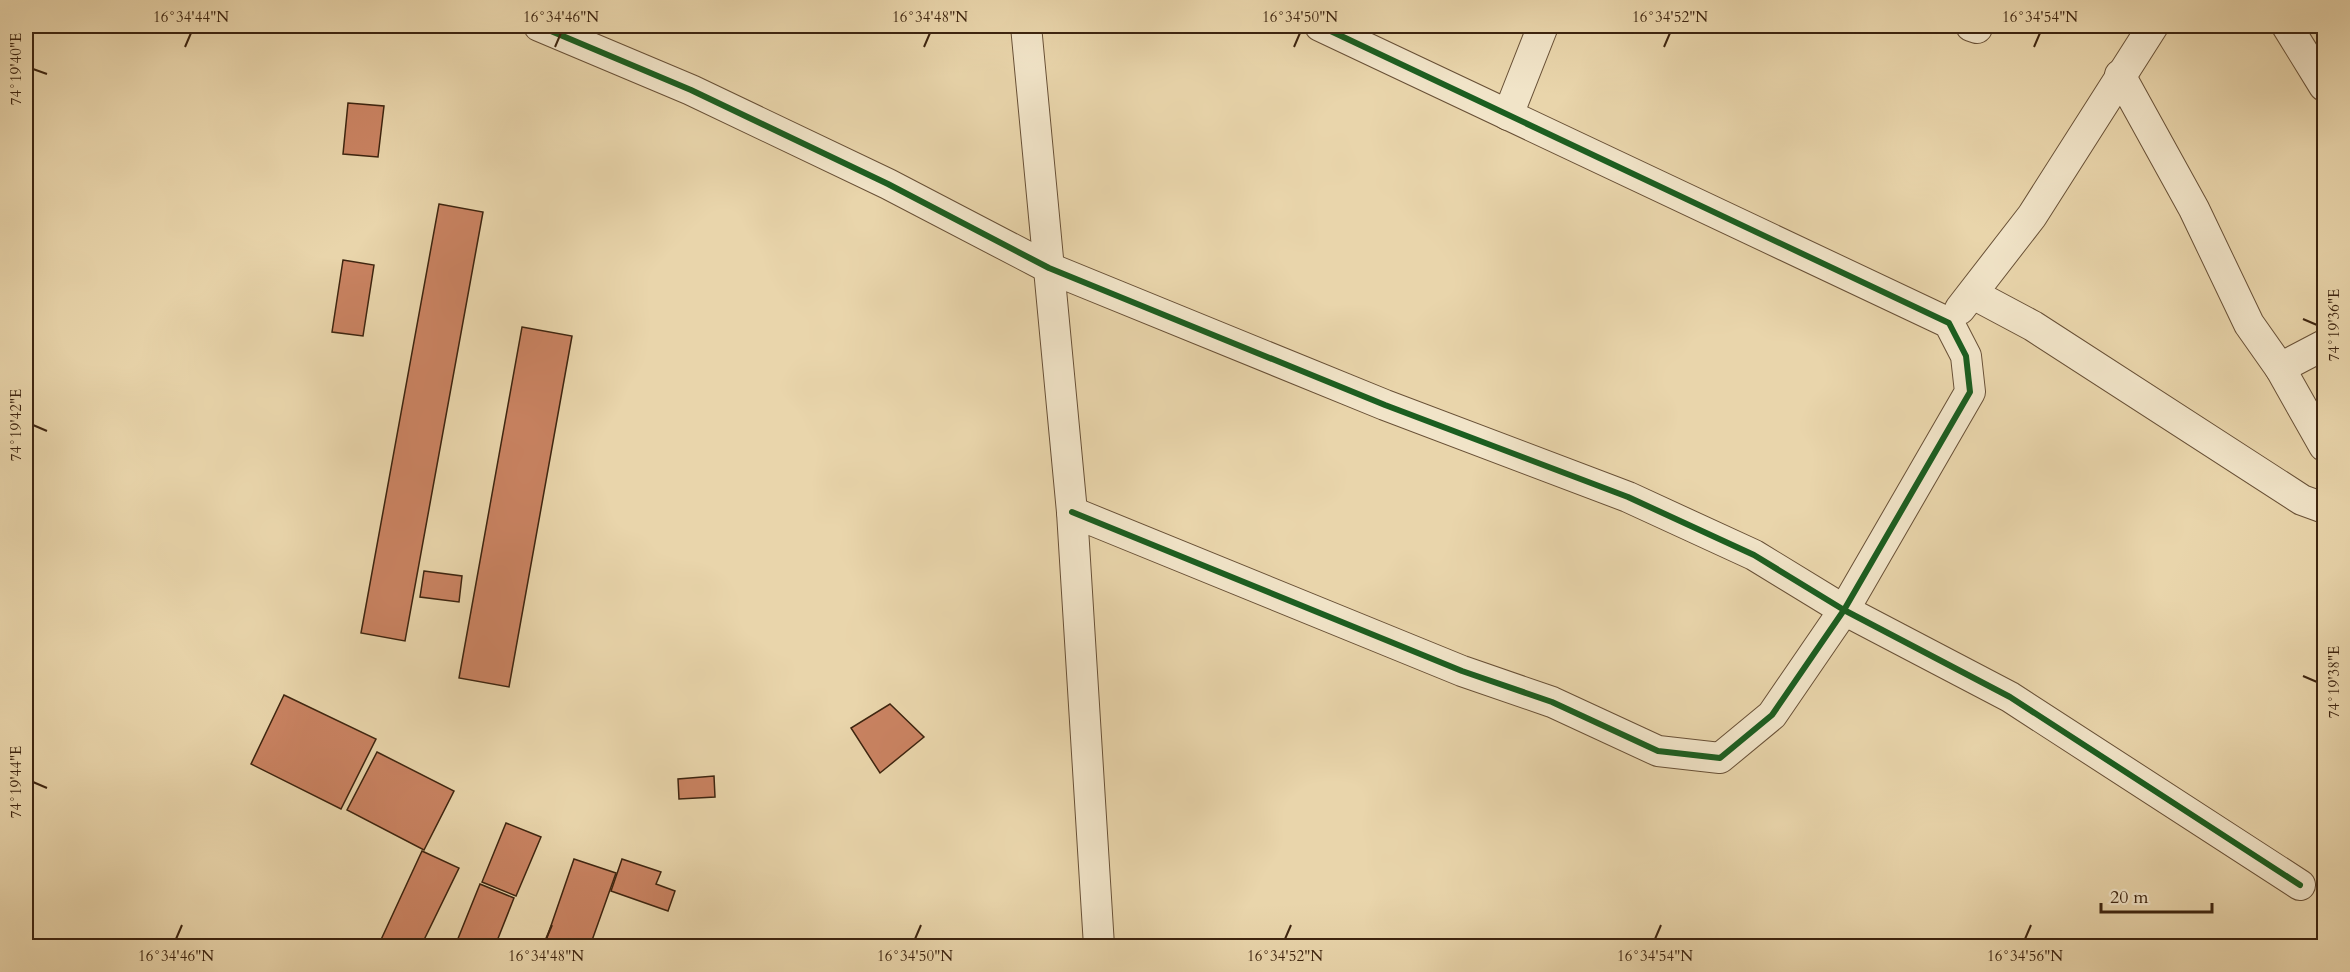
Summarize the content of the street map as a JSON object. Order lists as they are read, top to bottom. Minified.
{"scale_bar":"20 m","coordinates":["16°34'44\"N","16°34'46\"N","16°34'48\"N","16°34'50\"N","16°34'52\"N","16°34'54\"N","74°19'40\"E","74°19'36\"E","74°19'42\"E","74°19'38\"E","74°19'44\"E","16°34'56\"N"]}
